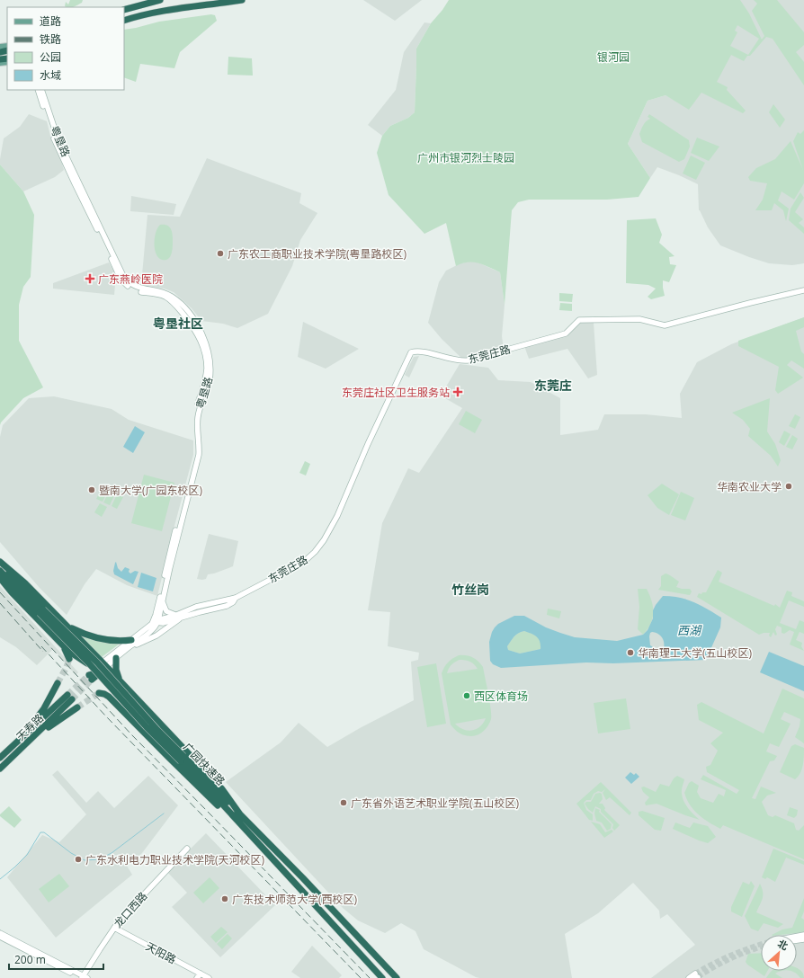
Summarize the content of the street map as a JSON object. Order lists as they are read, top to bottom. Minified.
{"streets":{"highway":["天寿路","广园快速路"],"main road":["粤垦路","东莞庄路","龙口西路","天阳路"]},"crossings":[["粤垦路","东莞庄路"],["龙口西路","天阳路"]],"districts":["粤垦社区","东莞庄","竹丝岗"],"water":["西湖"],"parks":["银河园","广州市银河烈士陵园"],"places":{"other":["广东农工商职业技术学院(粤垦路校区)","华南农业大学","暨南大学(广园东校区)","华南理工大学(五山校区)","西区体育场","广东省外语艺术职业学院(五山校区)","广东水利电力职业技术学院(天河校区)","广东技术师范大学(西校区)"],"health":["广东燕岭医院","东莞庄社区卫生服务站"]},"legend":["道路","铁路","公园","水域"],"scale_bar":"200 m","north":"top right"}
